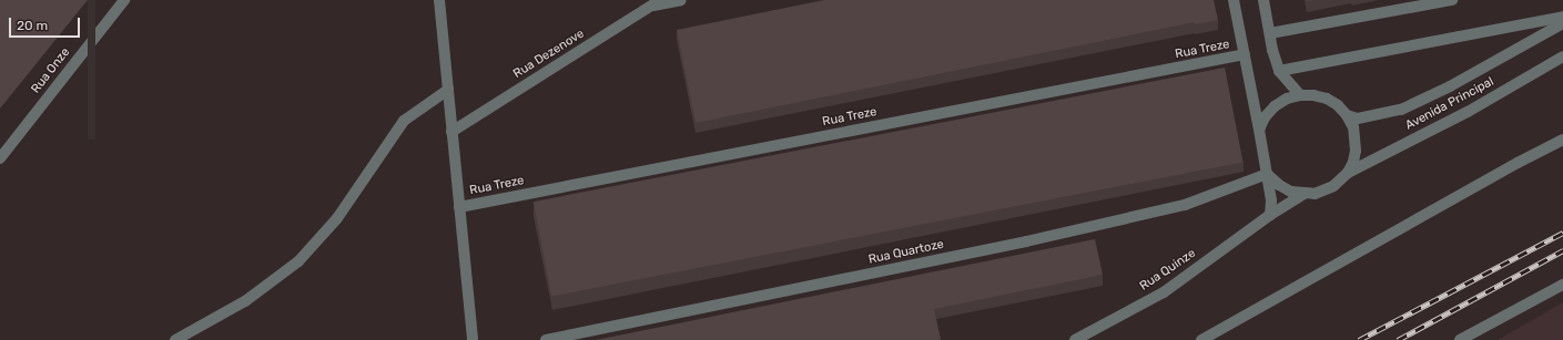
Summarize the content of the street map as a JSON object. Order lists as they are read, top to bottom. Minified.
{"streets":{"street":["Rua Treze","Rua Dezenove","Rua Onze","Avenida Principal","Rua Quartoze","Rua Quinze"]},"crossings":[["Avenida Principal","Rua Quartoze"],["Avenida Principal","Rua Quinze"],["Rua Quartoze","Rua Quinze"]],"scale_bar":"20 m"}
